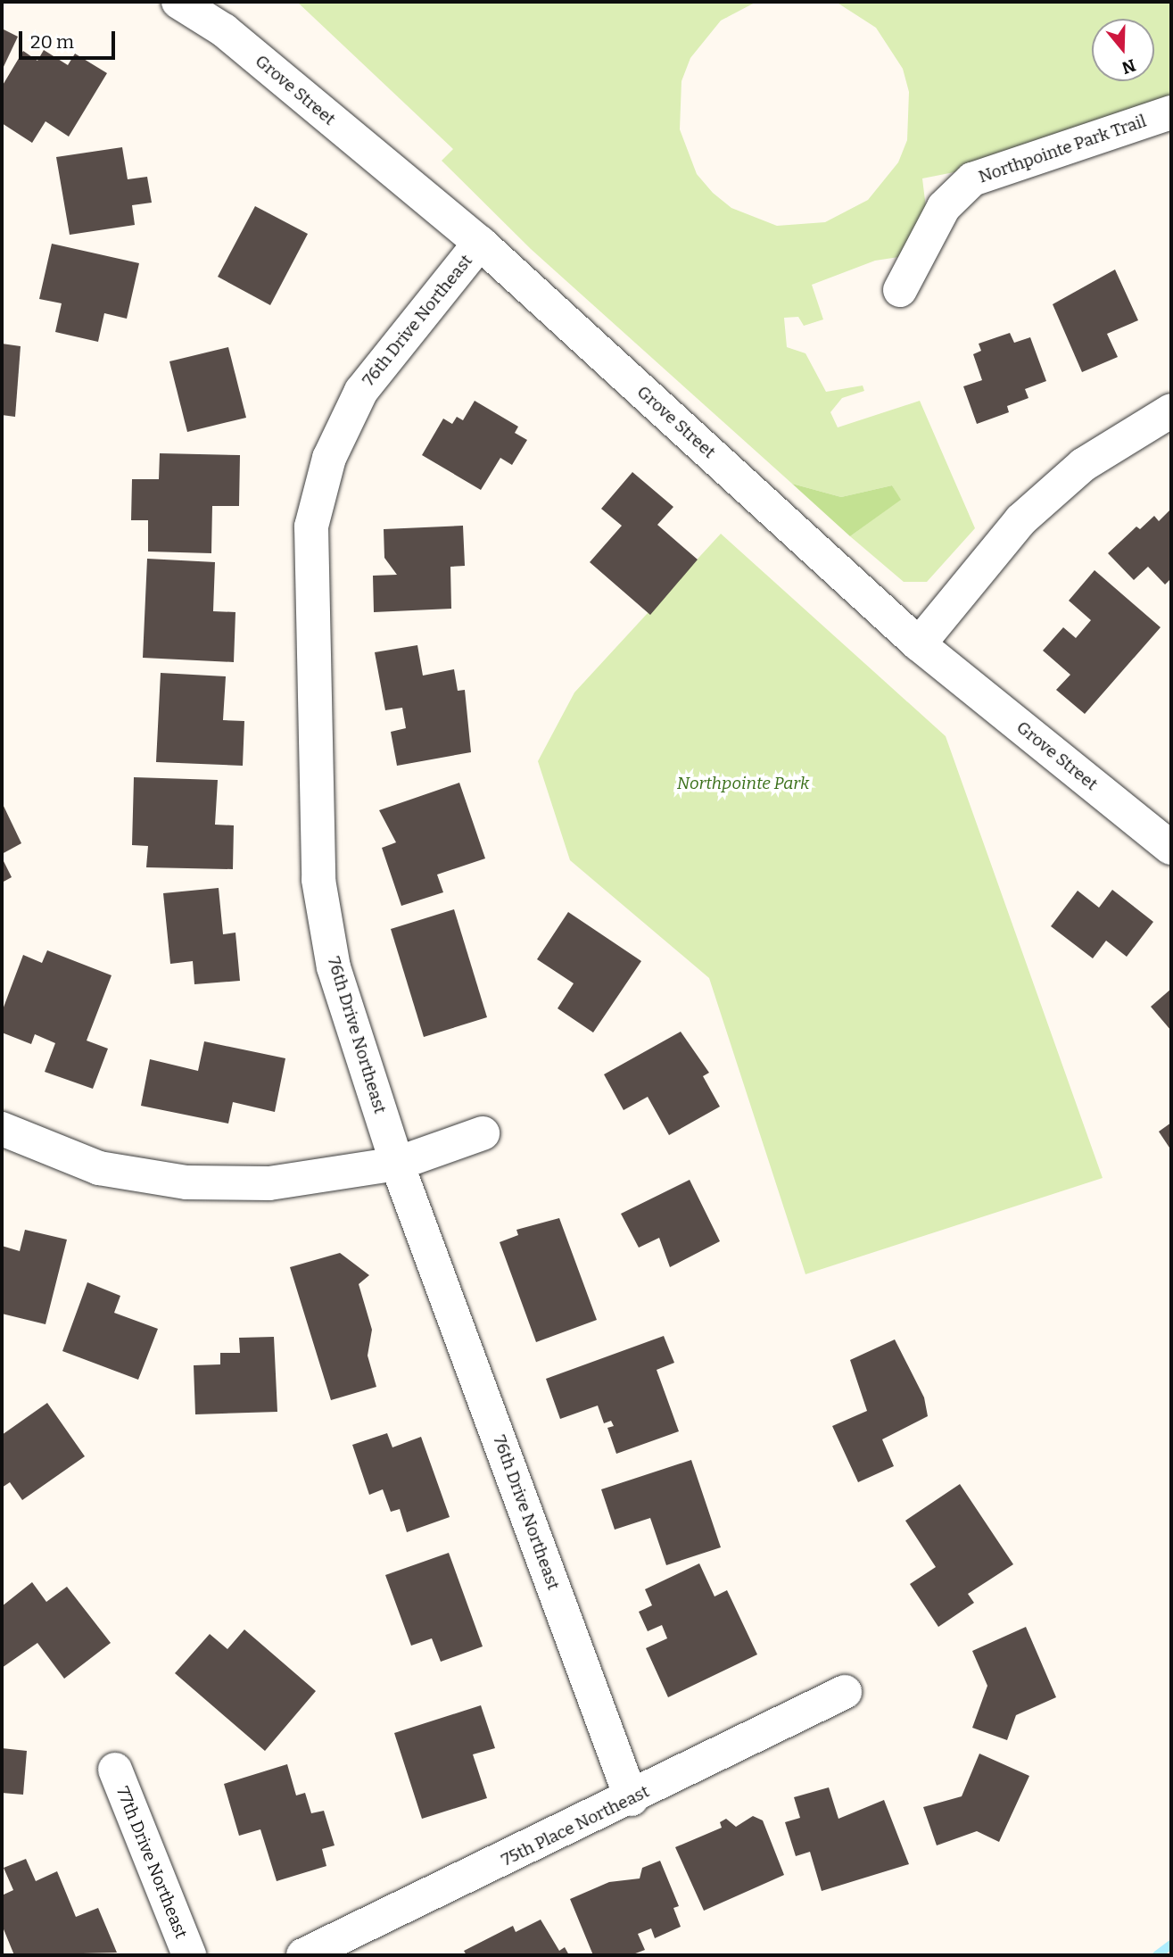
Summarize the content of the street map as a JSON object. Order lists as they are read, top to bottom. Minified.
{"streets":{"street":["Grove Street","Northpointe Park Trail","76th Drive Northeast","75th Place Northeast","77th Drive Northeast"]},"crossings":[["Grove Street","76th Drive Northeast"],["76th Drive Northeast","75th Place Northeast"]],"parks":["Northpointe Park"],"scale_bar":"20 m","north":"bottom"}
